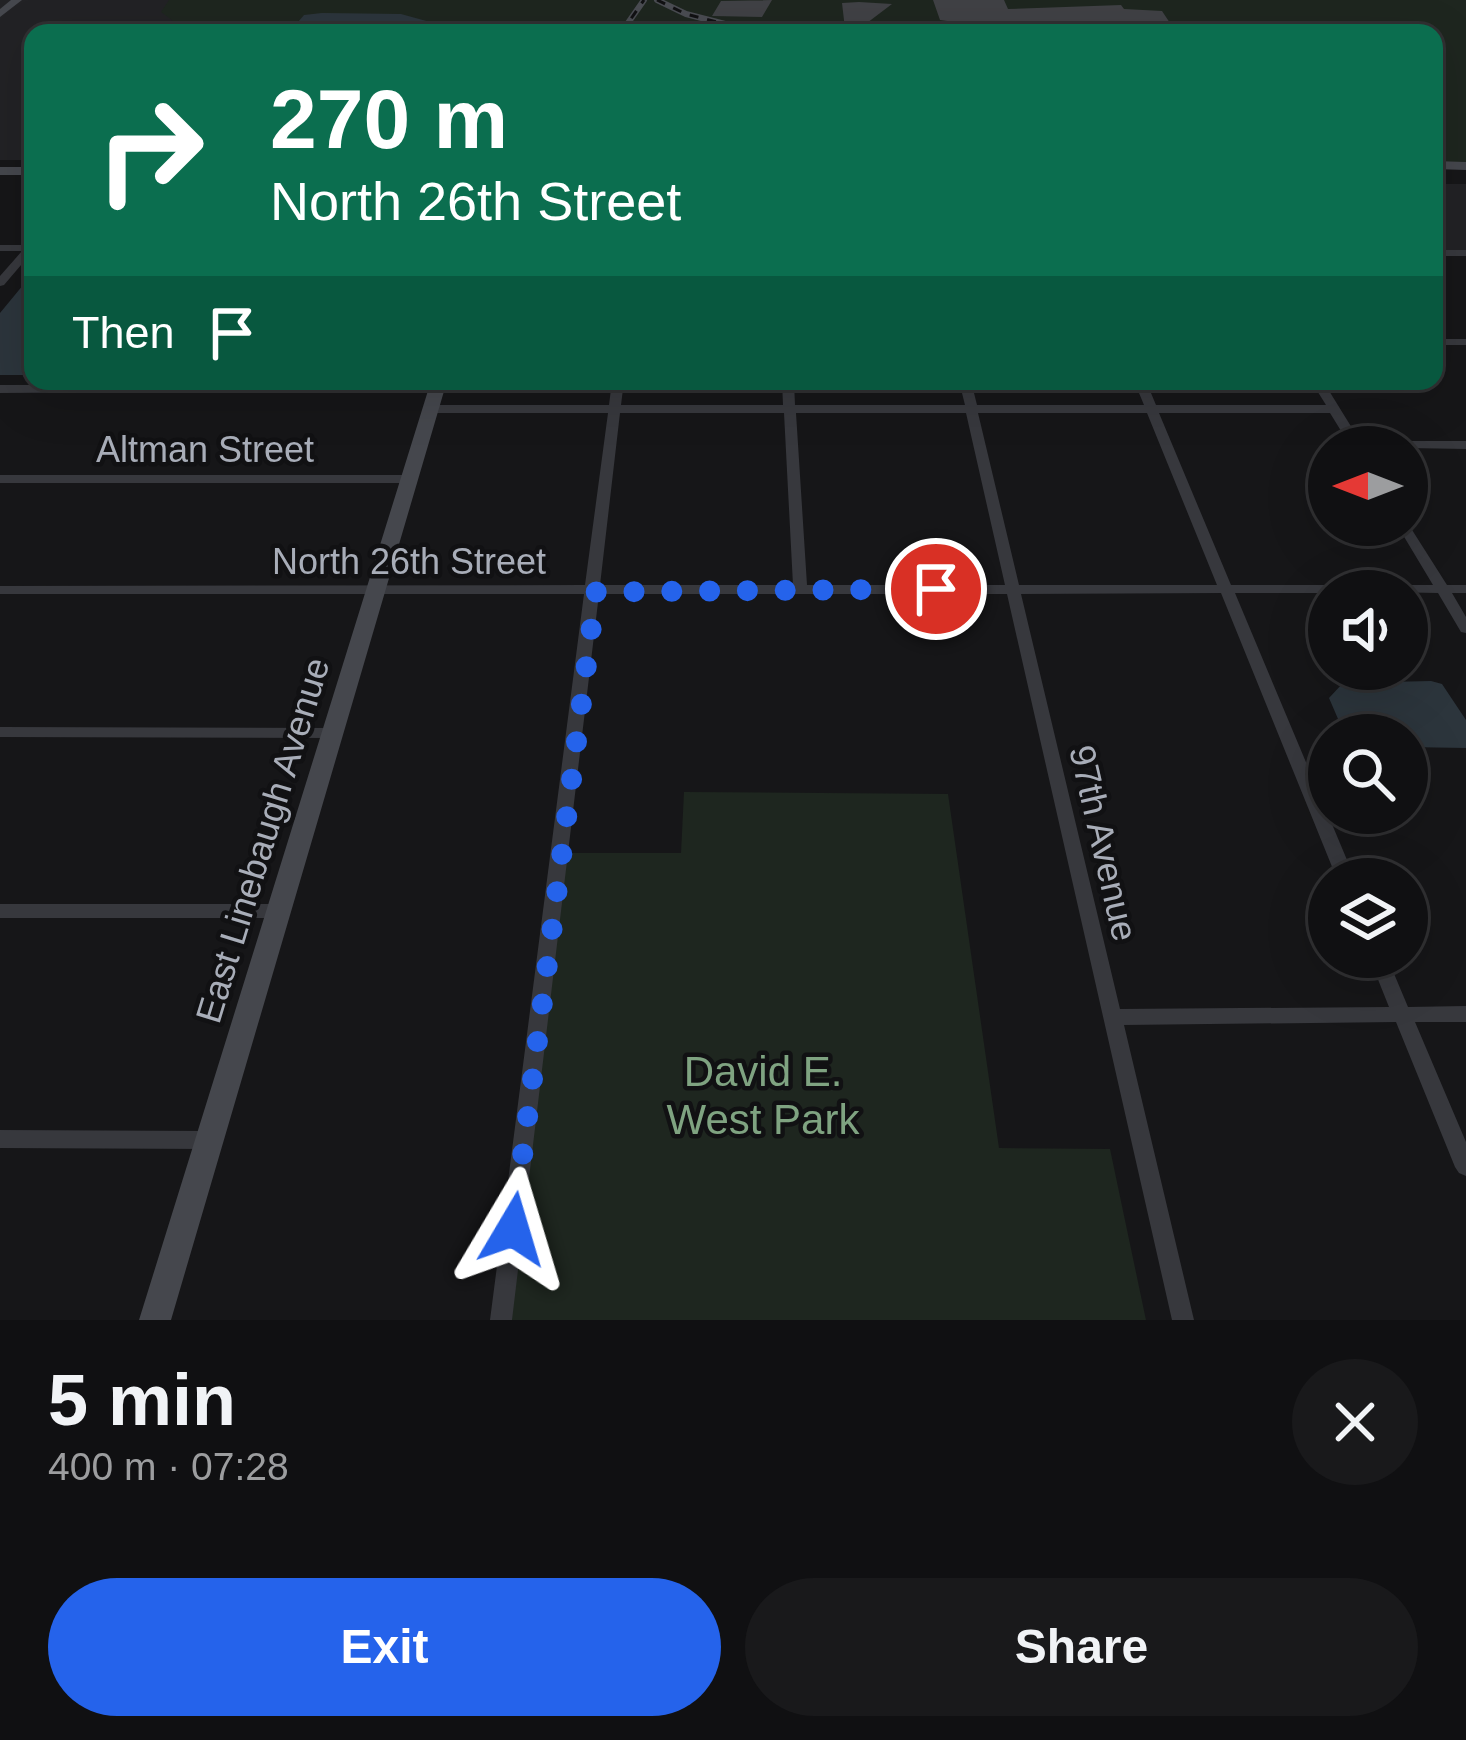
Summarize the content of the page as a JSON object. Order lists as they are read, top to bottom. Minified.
{"streets":{"street":["Altman Street","North 26th Street","East Linebaugh Avenue","97th Avenue"]},"crossings":[["Altman Street","East Linebaugh Avenue"],["North 26th Street","East Linebaugh Avenue"],["North 26th Street","97th Avenue"]],"parks":["David E. West Park"],"north":"left","page":{"turn":["270 m","North 26th Street"],"then":"Then","heading":["5 min","400 m · 07:28"],"buttons":["Exit","Share"]}}
